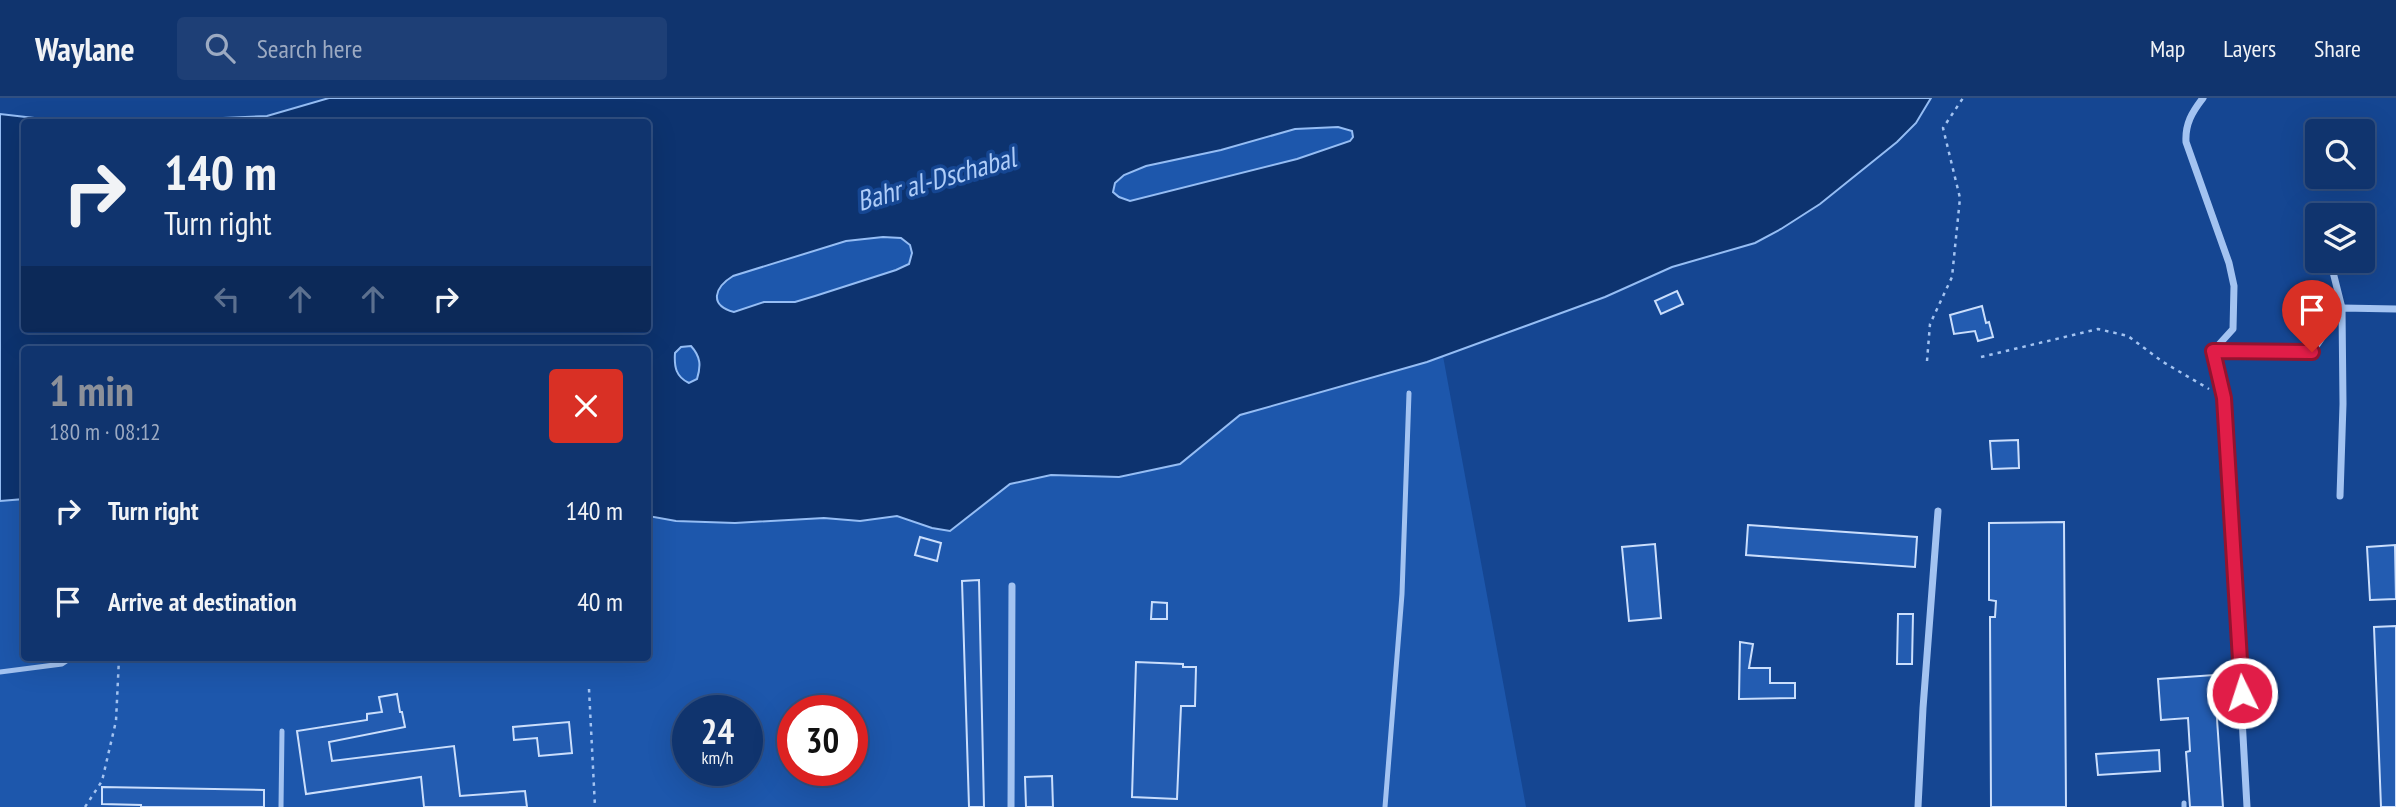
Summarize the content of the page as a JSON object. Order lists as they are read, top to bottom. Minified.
{"water":["Bahr al-Dschabal"],"page":{"header":"Waylane","search":"Search here","nav":["Map","Layers","Share"],"turn":["140 m","Turn right"],"heading":["1 min","180 m · 08:12"],"list":[{"name":"Turn right","value":"140 m"},{"name":"Arrive at destination","value":"40 m"}],"speed":"24 km/h","limit":"30"}}
